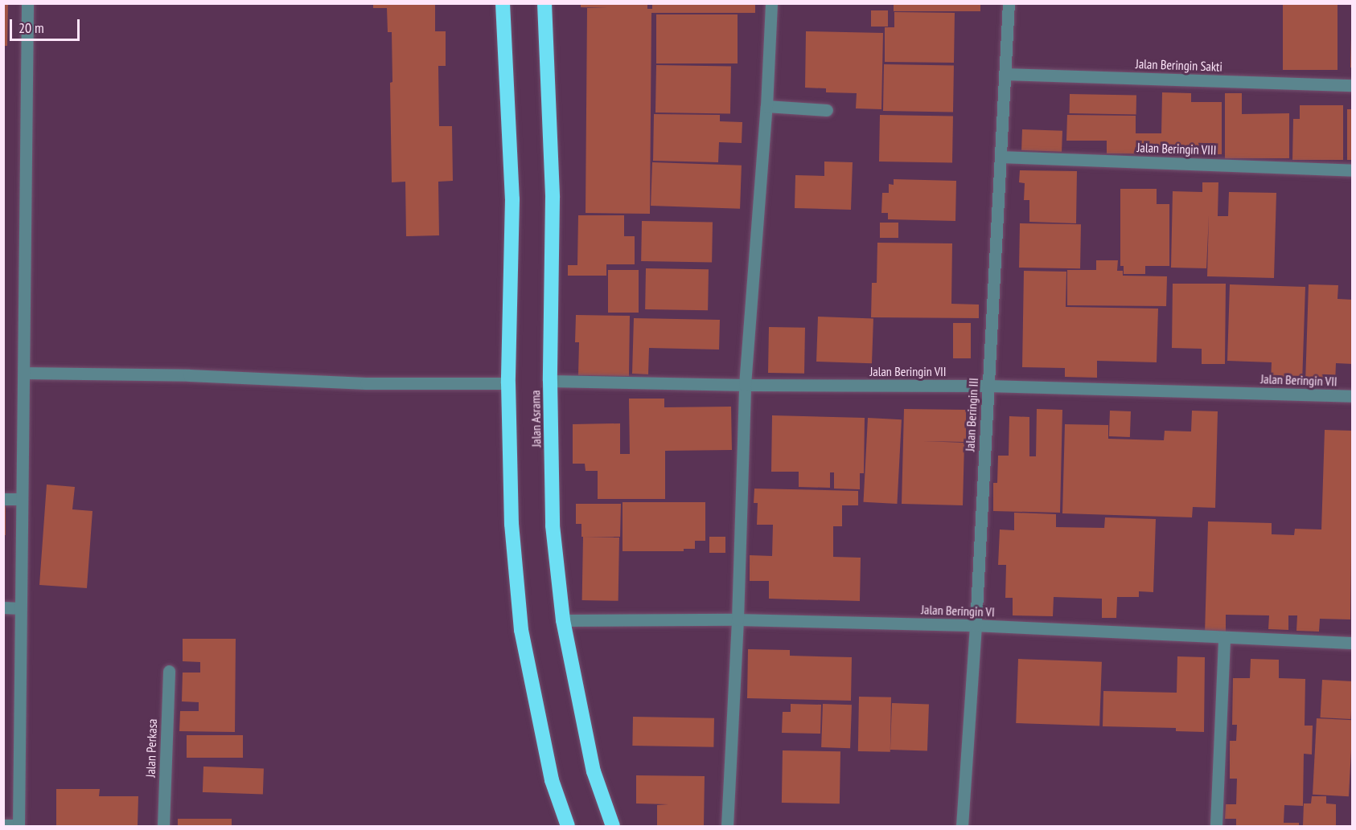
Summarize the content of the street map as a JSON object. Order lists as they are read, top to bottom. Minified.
{"streets":{"highway":["Jalan Asrama"],"street":["Jalan Beringin Sakti","Jalan Beringin VIII","Jalan Beringin VII","Jalan Beringin III","Jalan Beringin VI","Jalan Perkasa"]},"crossings":[["Jalan Beringin Sakti","Jalan Beringin III"],["Jalan Beringin VIII","Jalan Beringin III"],["Jalan Beringin VII","Jalan Beringin III"],["Jalan Beringin VII","Jalan Asrama"],["Jalan Beringin III","Jalan Beringin VI"],["Jalan Asrama","Jalan Beringin VI"]],"scale_bar":"20 m"}
